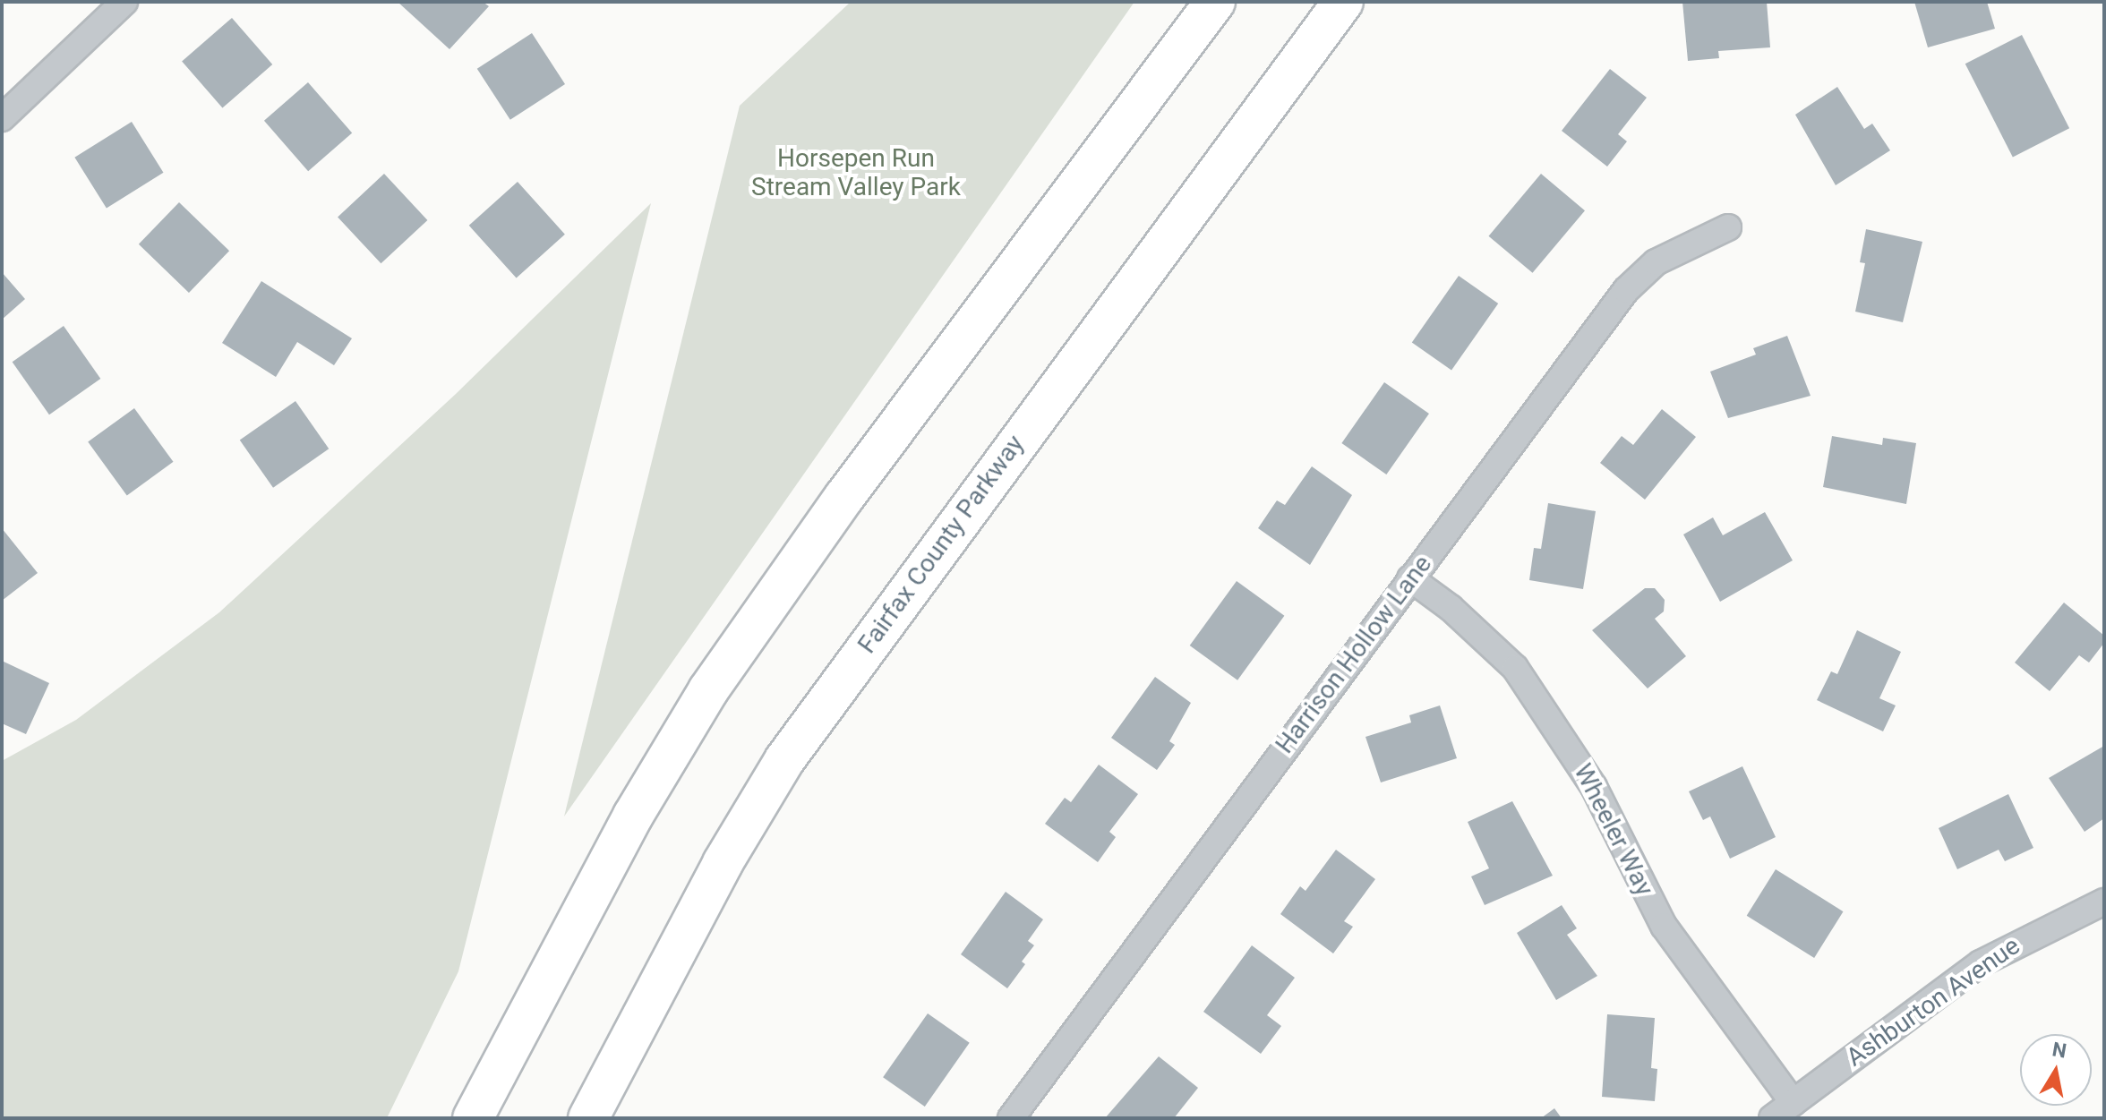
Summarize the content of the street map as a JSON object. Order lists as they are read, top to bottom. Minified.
{"streets":{"highway":["Fairfax County Parkway"],"street":["Harrison Hollow Lane","Wheeler Way","Ashburton Avenue"]},"crossings":[["Harrison Hollow Lane","Wheeler Way"],["Wheeler Way","Ashburton Avenue"]],"parks":["Horsepen Run Stream Valley Park"],"north":"top"}
